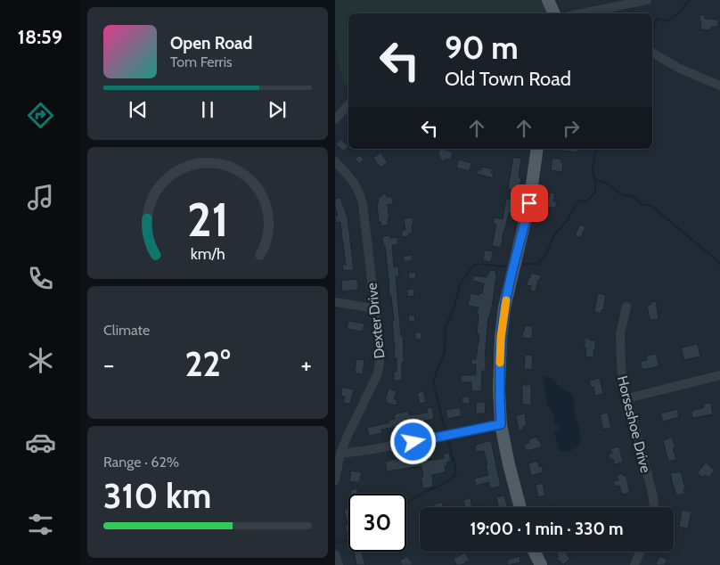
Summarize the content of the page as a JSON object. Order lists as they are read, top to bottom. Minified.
{"streets":{"street":["Dexter Drive","Horseshoe Drive"]},"page":{"tabs":"18:59","turn":["90 m","Old Town Road"],"song":["Open Road","Tom Ferris"],"tile":["Climate",["Range · 62%","310 km"]],"heat":["−","22°","+"],"limit":"30","trip":"19:00 · 1 min · 330 m","gauge":["21","km/h"]}}
